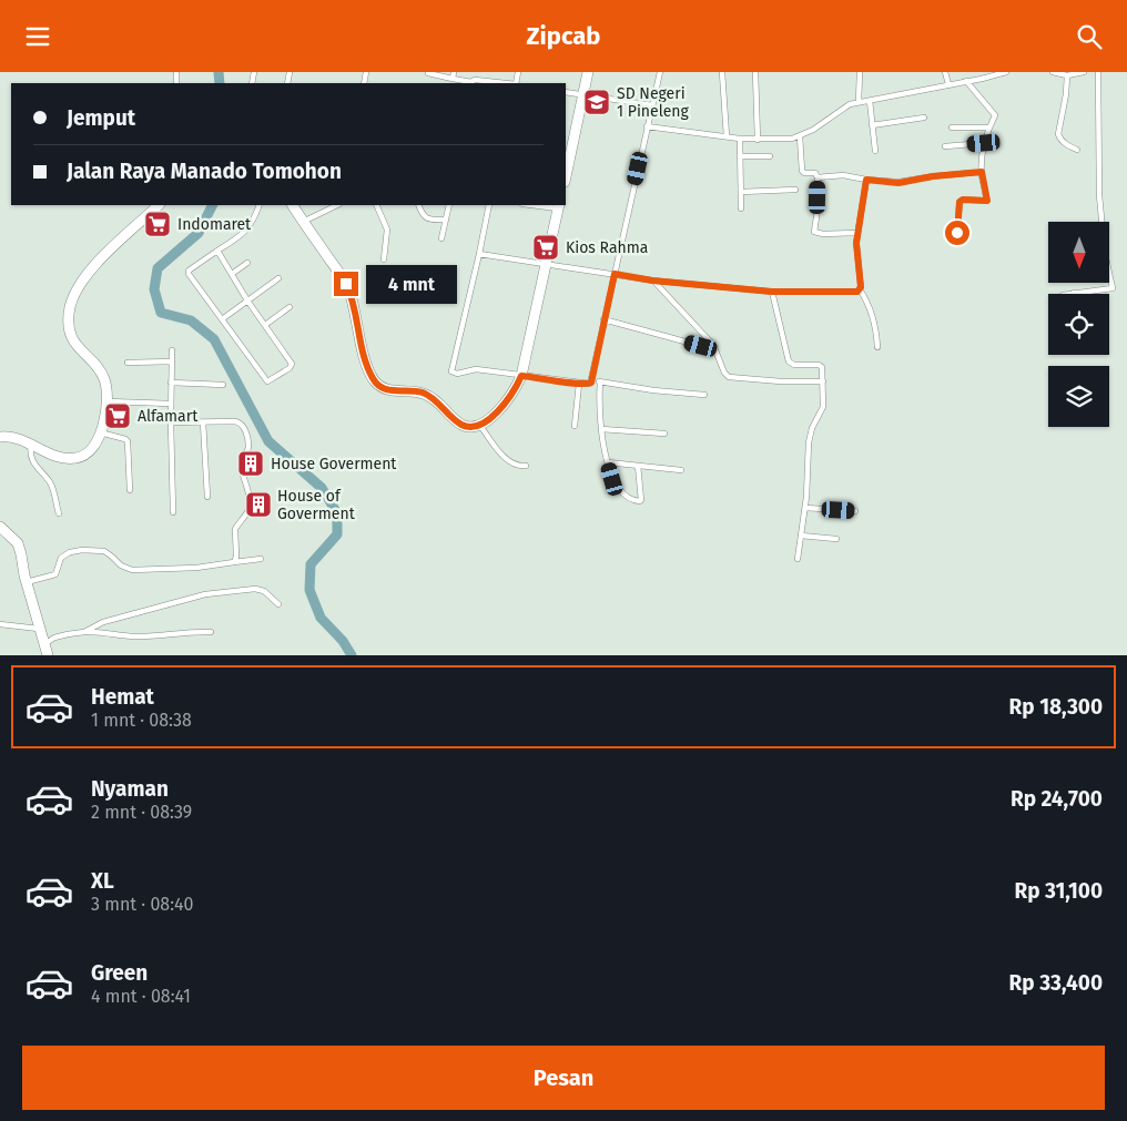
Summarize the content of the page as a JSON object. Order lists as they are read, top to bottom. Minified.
{"places":{"school or university":["SD Negeri 1 Pineleng"],"supermarket":["Indomaret","Kios Rahma","Alfamart"],"building":["House Goverment","House of Goverment"]},"north":"bottom","page":{"header":"Zipcab","banner":["Jemput","Jalan Raya Manado Tomohon"],"bubble":"4 mnt","list":[{"name":"Hemat","note":"1 mnt · 08:38","value":"Rp 18,300"},{"name":"Nyaman","note":"2 mnt · 08:39","value":"Rp 24,700"},{"name":"XL","note":"3 mnt · 08:40","value":"Rp 31,100"},{"name":"Green","note":"4 mnt · 08:41","value":"Rp 33,400"}],"buttons":"Pesan"}}
